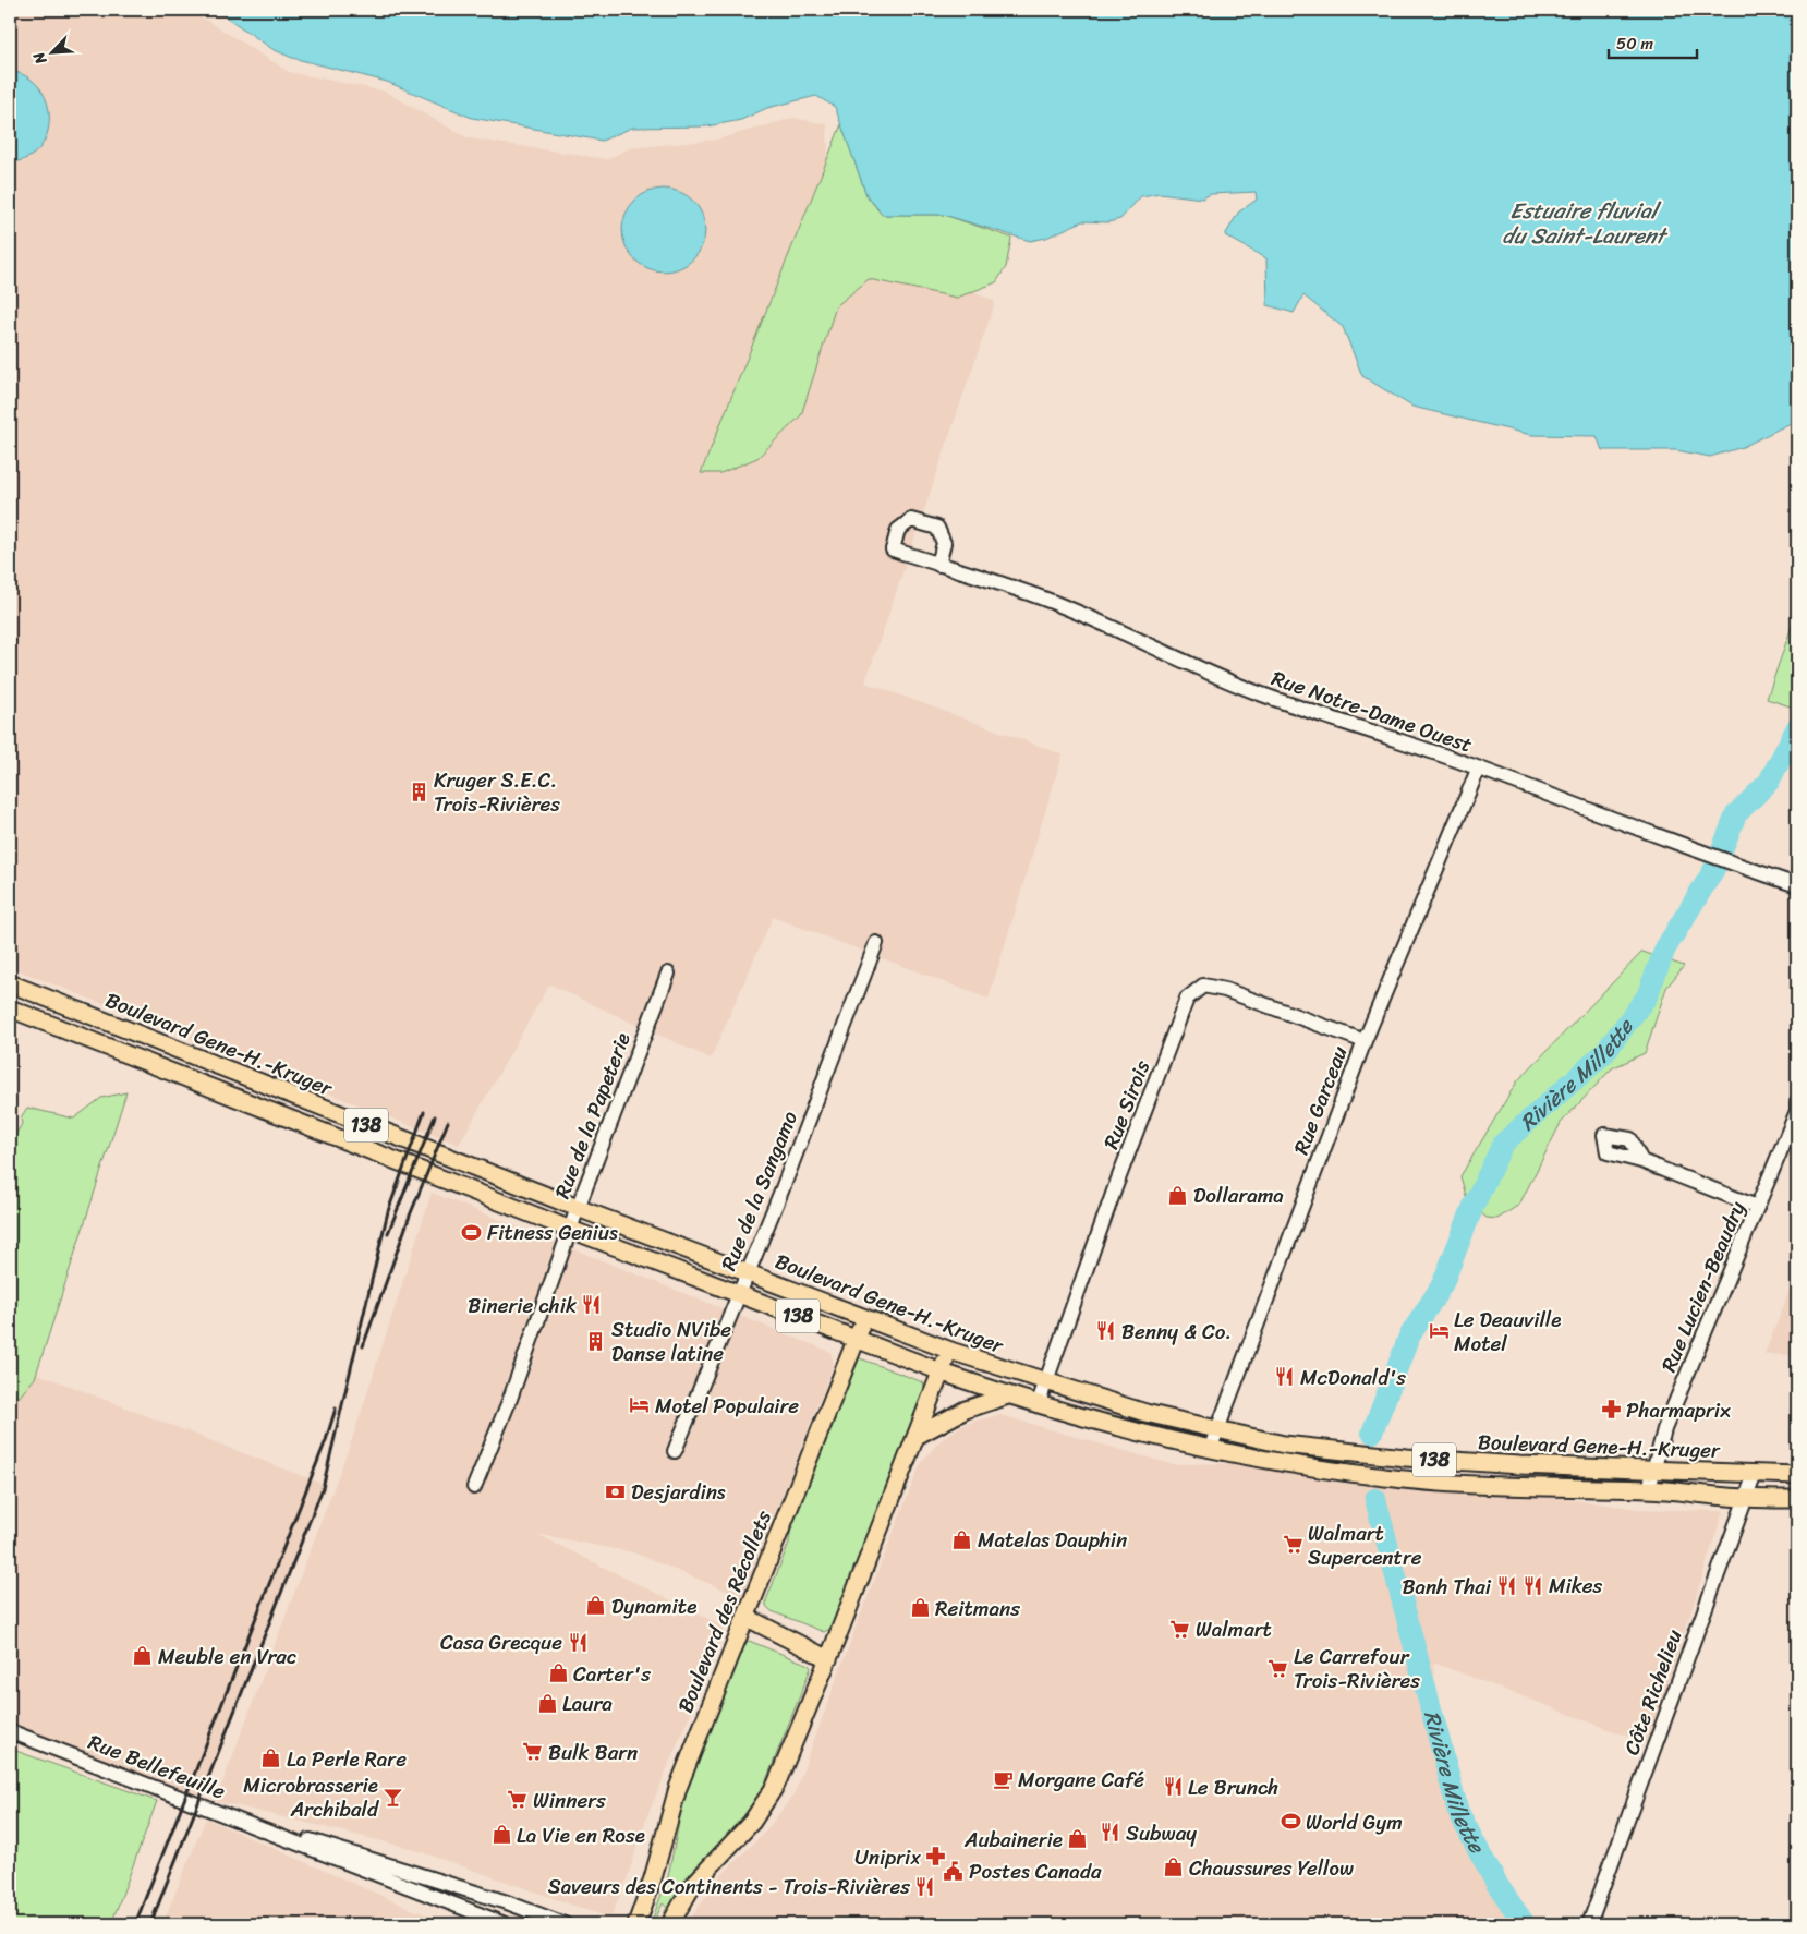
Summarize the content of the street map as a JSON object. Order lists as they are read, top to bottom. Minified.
{"streets":{"main road":["Boulevard Gene-H.-Kruger","138","Boulevard des Récollets"],"street":["Rue Notre-Dame Ouest","Rue Garceau","Rue Sirois","Rue de la Papeterie","Rue de la Sangamo","Rue Lucien-Beaudry","Côte Richelieu","Rue Bellefeuille"]},"crossings":[["Rue Notre-Dame Ouest","Rue Garceau"],["Boulevard Gene-H.-Kruger","Rue Garceau"],["Boulevard Gene-H.-Kruger","Rue Sirois"],["Boulevard Gene-H.-Kruger","Rue de la Papeterie"],["Boulevard Gene-H.-Kruger","Rue de la Sangamo"],["Boulevard Gene-H.-Kruger","Rue Lucien-Beaudry"],["Boulevard Gene-H.-Kruger","Boulevard des Récollets"],["Boulevard Gene-H.-Kruger","Côte Richelieu"],["Rue Garceau","Rue Sirois"]],"water":["Estuaire fluvial du Saint-Laurent","Rivière Millette"],"places":{"building":["Kruger S.E.C. Trois-Rivières","Studio NVibe Danse latine"],"shop":["Dollarama","Matelas Dauphin","Dynamite","Reitmans","Meuble en Vrac","Carter's","Laura","La Perle Rare","La Vie en Rose","Aubainerie","Chaussures Yellow"],"sports":["Fitness Genius","World Gym"],"restaurant":["Binerie chik","Benny & Co.","McDonald's","Mikes","Banh Thai","Casa Grecque","Le Brunch","Subway","Saveurs des Continents - Trois-Rivières"],"hotel":["Le Deauville Motel","Motel Populaire"],"pharmacy":["Pharmaprix","Uniprix"],"bank":["Desjardins"],"supermarket":["Walmart Supercentre","Walmart","Le Carrefour Trois-Rivières","Bulk Barn","Winners"],"cafe":["Morgane Café"],"bar":["Microbrasserie Archibald"],"public building":["Postes Canada"]},"scale_bar":"50 m","north":"bottom left"}
